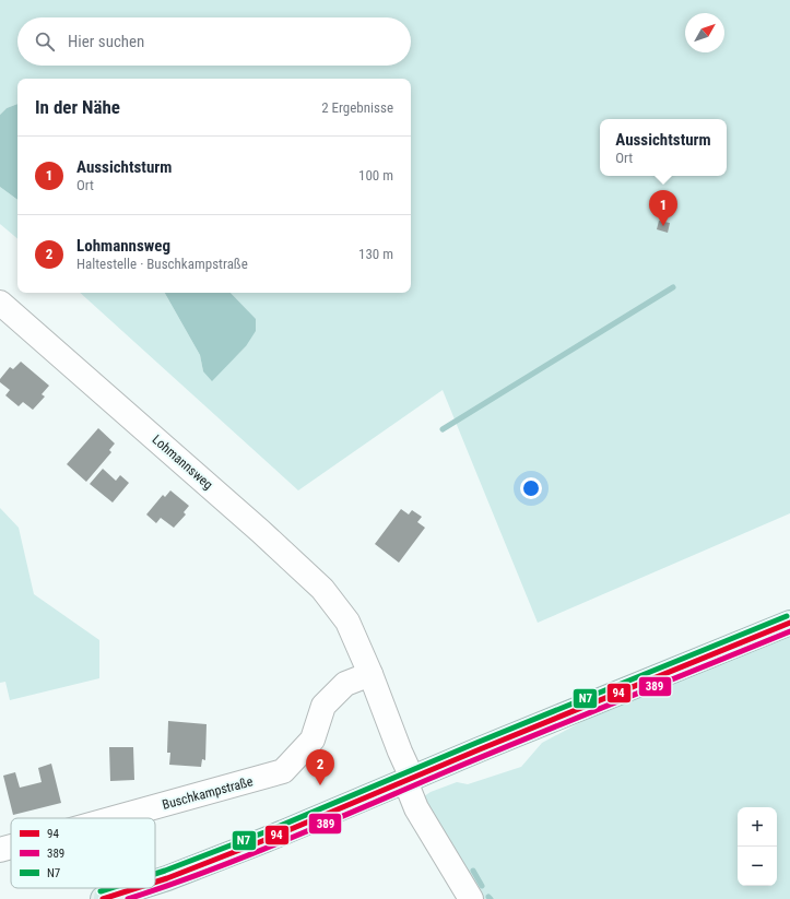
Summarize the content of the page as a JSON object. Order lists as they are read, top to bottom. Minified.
{"streets":{"street":["Lohmannsweg","Buschkampstraße"]},"crossings":[["Lohmannsweg","Buschkampstraße"]],"lines":["transit line N7","transit line 94","transit line 389"],"legend":["94","389","N7"],"north":"top right","page":{"search":"Hier suchen","heading":["In der Nähe","2 Ergebnisse"],"popup":["Aussichtsturm","Ort"],"list":[{"mark":"1","name":"Aussichtsturm","note":"Ort","value":"100 m"},{"mark":"2","name":"Lohmannsweg","note":"Haltestelle · Buschkampstraße","value":"130 m"}],"pins":["1","2"],"map_buttons":["+","−"]}}
